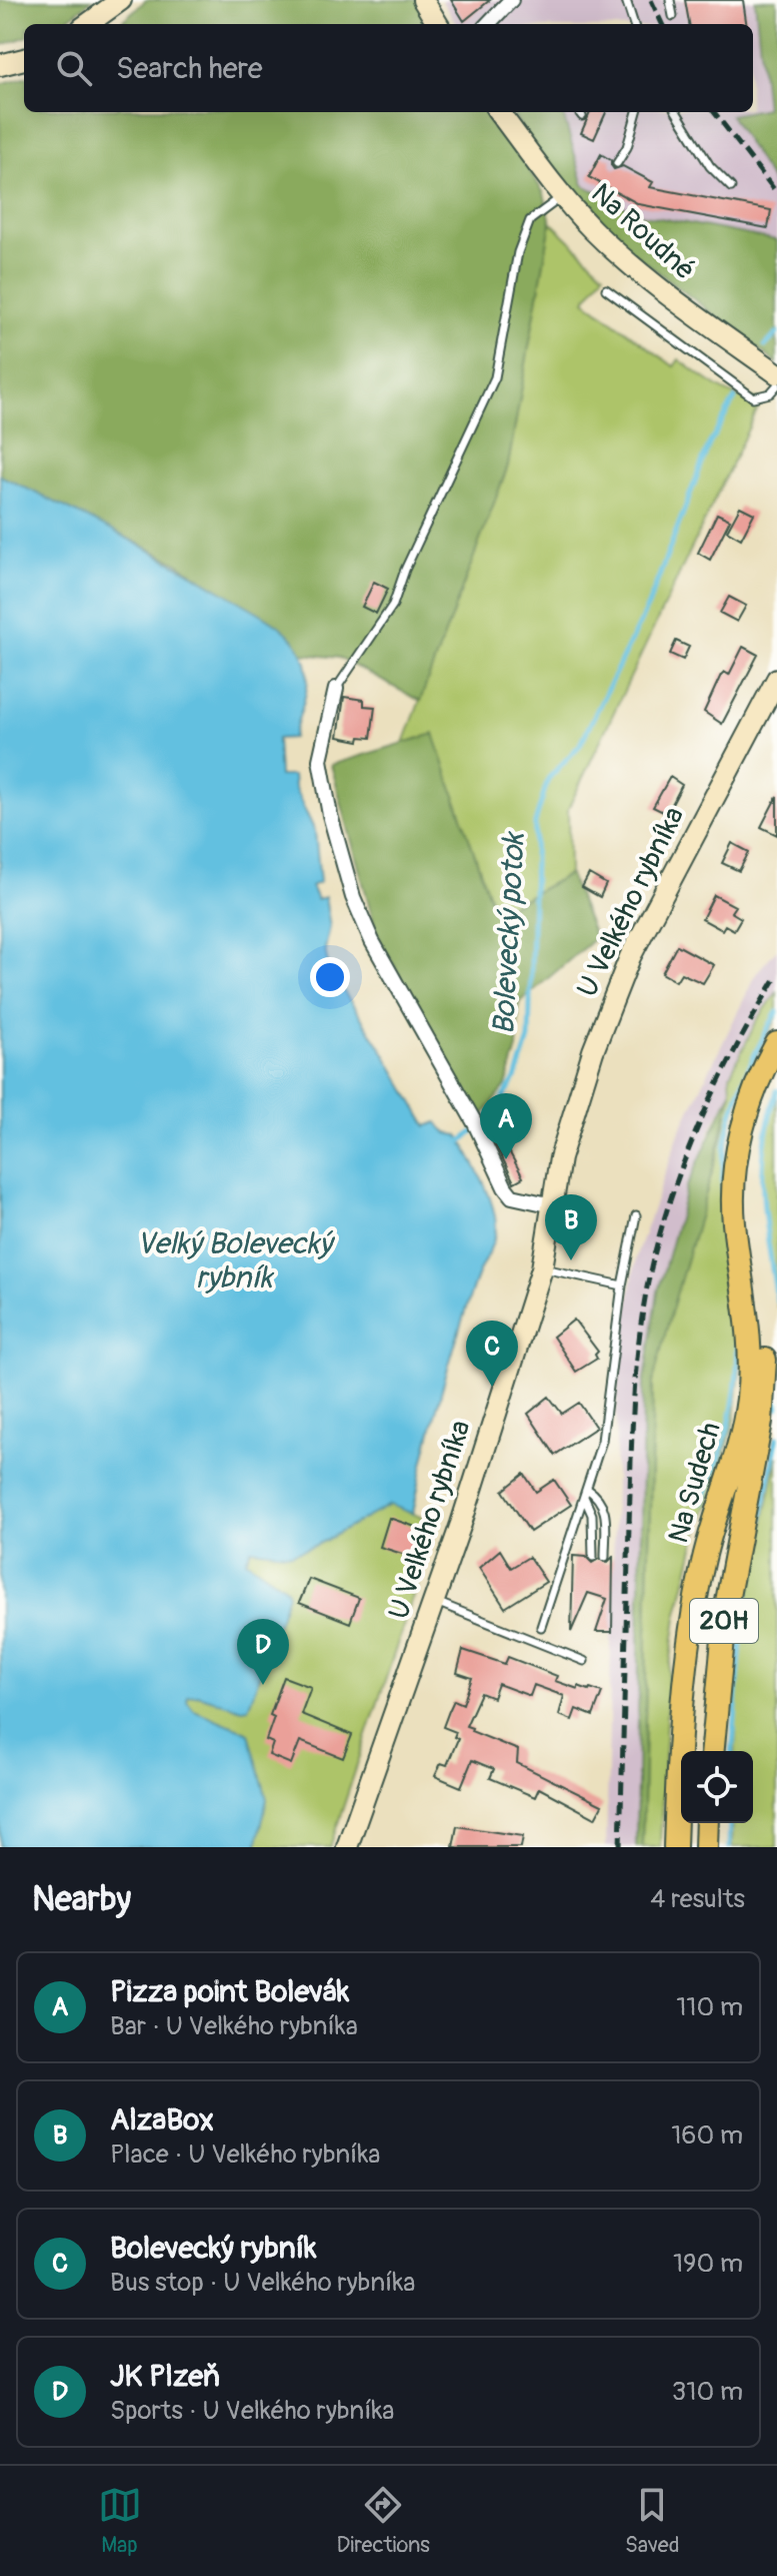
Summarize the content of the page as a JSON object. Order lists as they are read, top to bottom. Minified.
{"streets":{"main road":["Na Sudech","20H"],"street":["Na Roudné","U Velkého rybníka"]},"water":["Bolevecký potok","Velký Bolevecký rybník"],"page":{"search":"Search here","pins":["A","B","C","D"],"heading":["Nearby","4 results"],"list":[{"mark":"A","name":"Pizza point Bolevák","note":"Bar · U Velkého rybníka","value":"110 m"},{"mark":"B","name":"AlzaBox","note":"Place · U Velkého rybníka","value":"160 m"},{"mark":"C","name":"Bolevecký rybník","note":"Bus stop · U Velkého rybníka","value":"190 m"},{"mark":"D","name":"JK Plzeň","note":"Sports · U Velkého rybníka","value":"310 m"}],"nav":["Map","Directions","Saved"]}}
